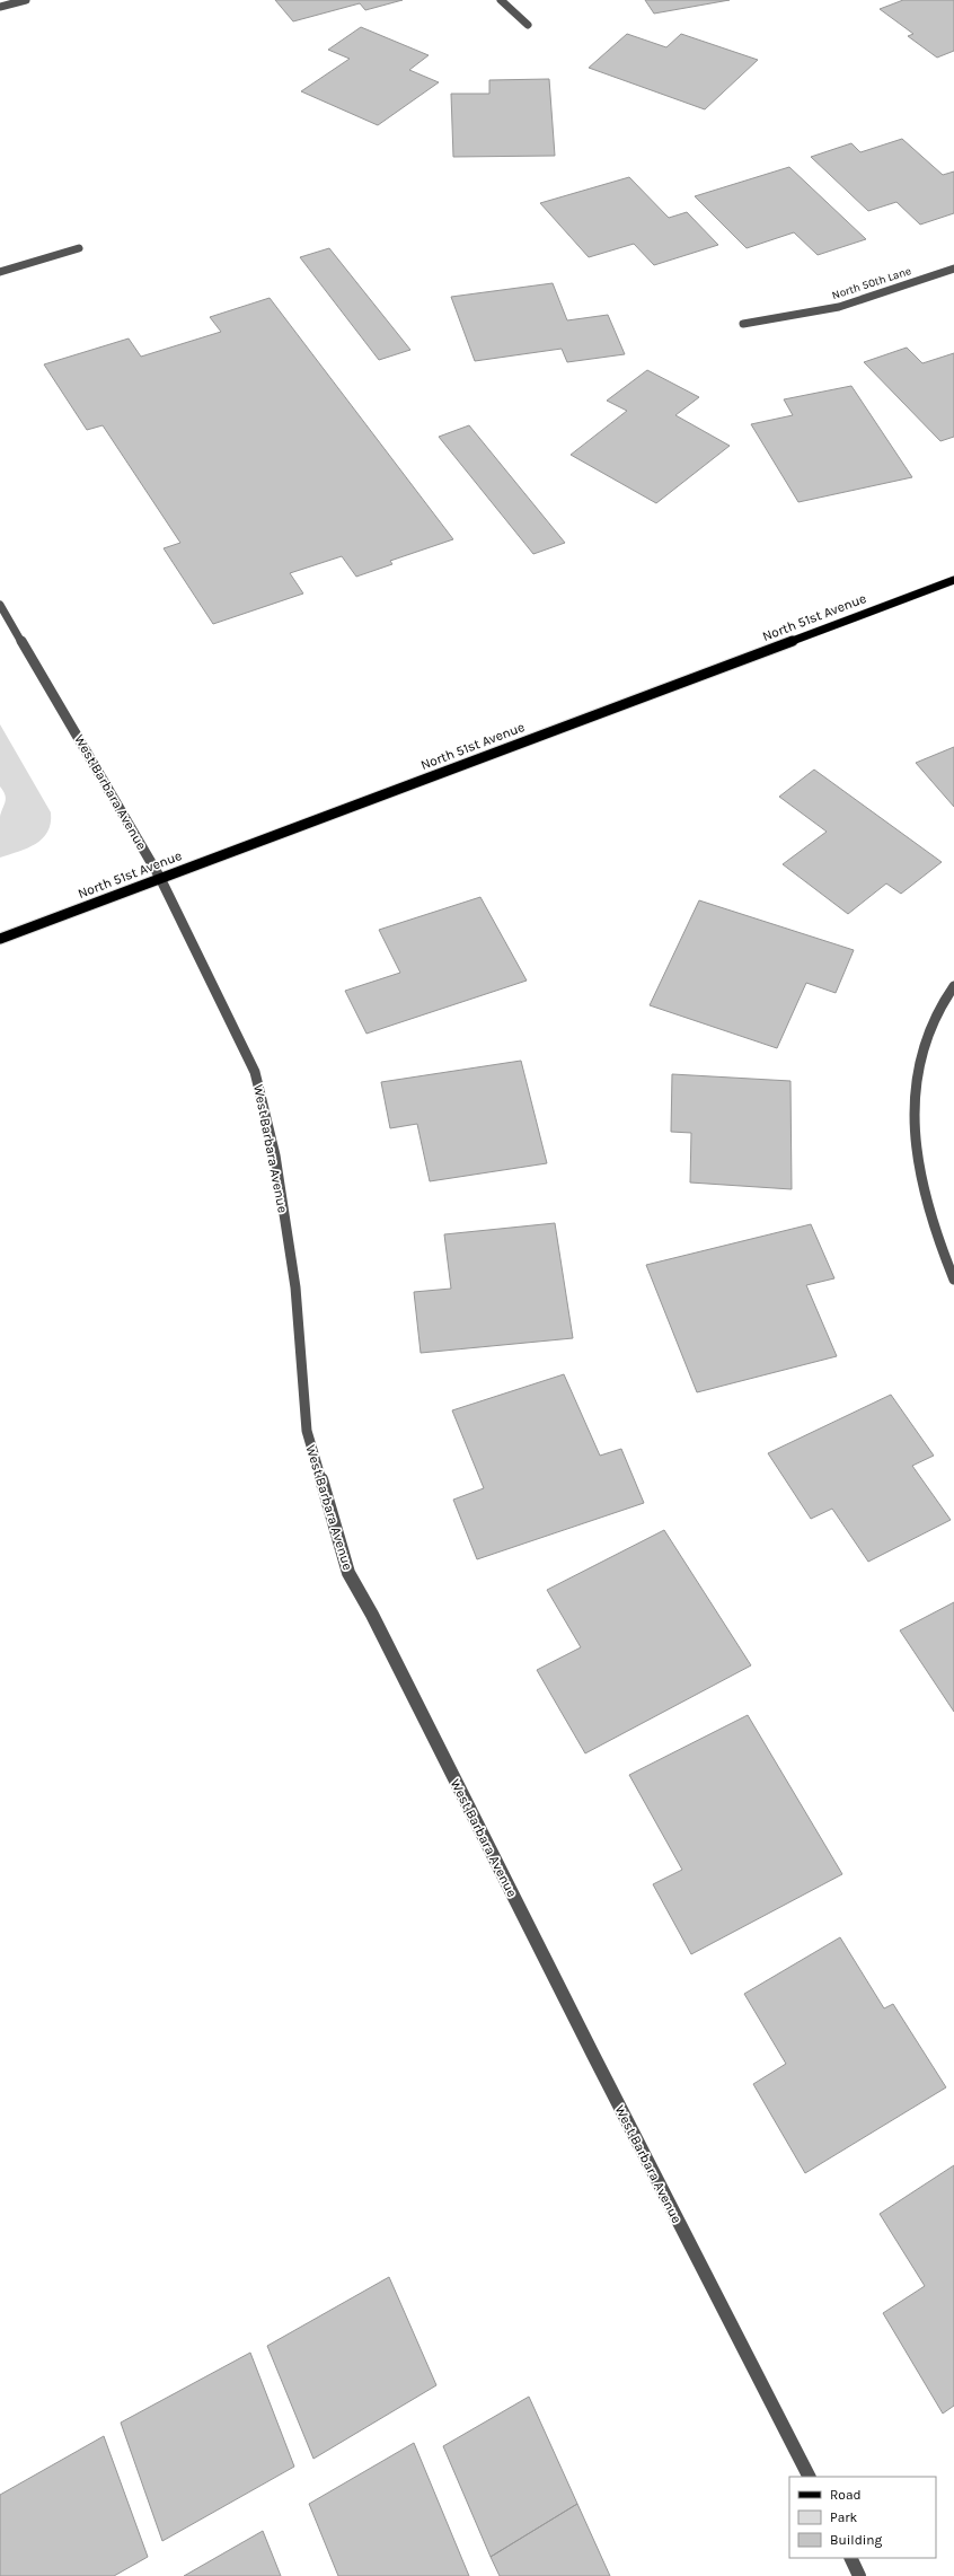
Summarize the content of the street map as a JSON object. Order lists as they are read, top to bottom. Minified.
{"streets":{"main road":["North 51st Avenue"],"street":["North 50th Lane","West Barbara Avenue"]},"crossings":[["North 51st Avenue","West Barbara Avenue"]],"legend":["Road","Park","Building"]}
